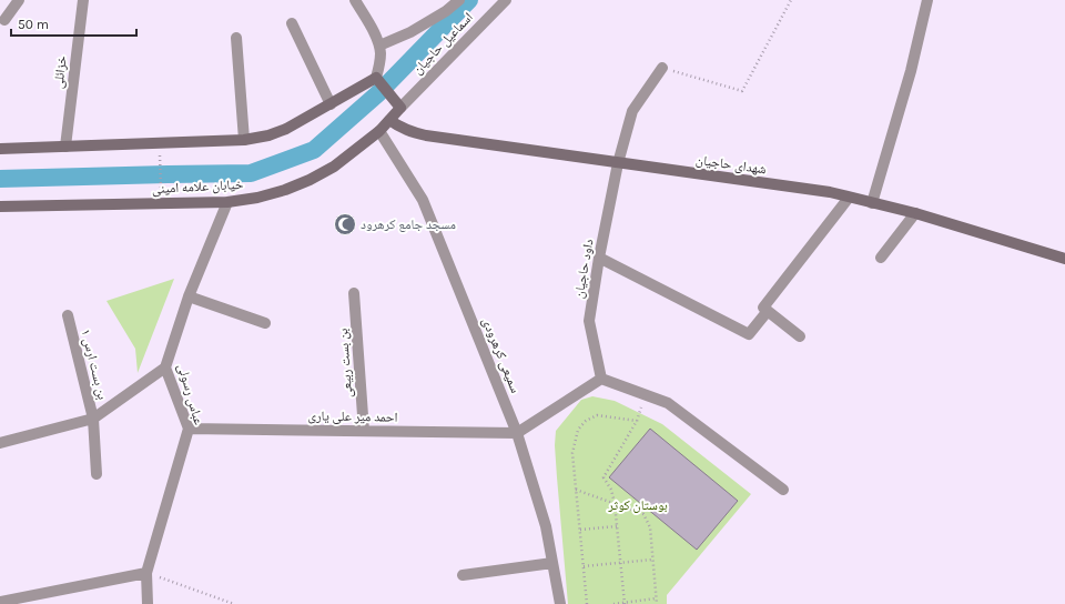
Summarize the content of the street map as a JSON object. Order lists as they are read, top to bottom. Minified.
{"streets":{"street":["اسماعیل حاجیان","خزائلی","شهدای حاجیان","خیابان علامه امینی","داود حاجیان","سمیعی کرهرودی","بن بست ربیعی","بن بست ارس ۱","عباس رسولی","احمد میر علی یاری"]},"crossings":[["اسماعیل حاجیان","خیابان علامه امینی"],["شهدای حاجیان","خیابان علامه امینی"],["شهدای حاجیان","داود حاجیان"],["خیابان علامه امینی","سمیعی کرهرودی"],["خیابان علامه امینی","عباس رسولی"],["سمیعی کرهرودی","احمد میر علی یاری"],["بن بست ربیعی","احمد میر علی یاری"],["عباس رسولی","احمد میر علی یاری"]],"parks":["بوستان کوثر"],"places":{"mosque":["مسجد جامع کرهرود"]},"scale_bar":"50 m"}
